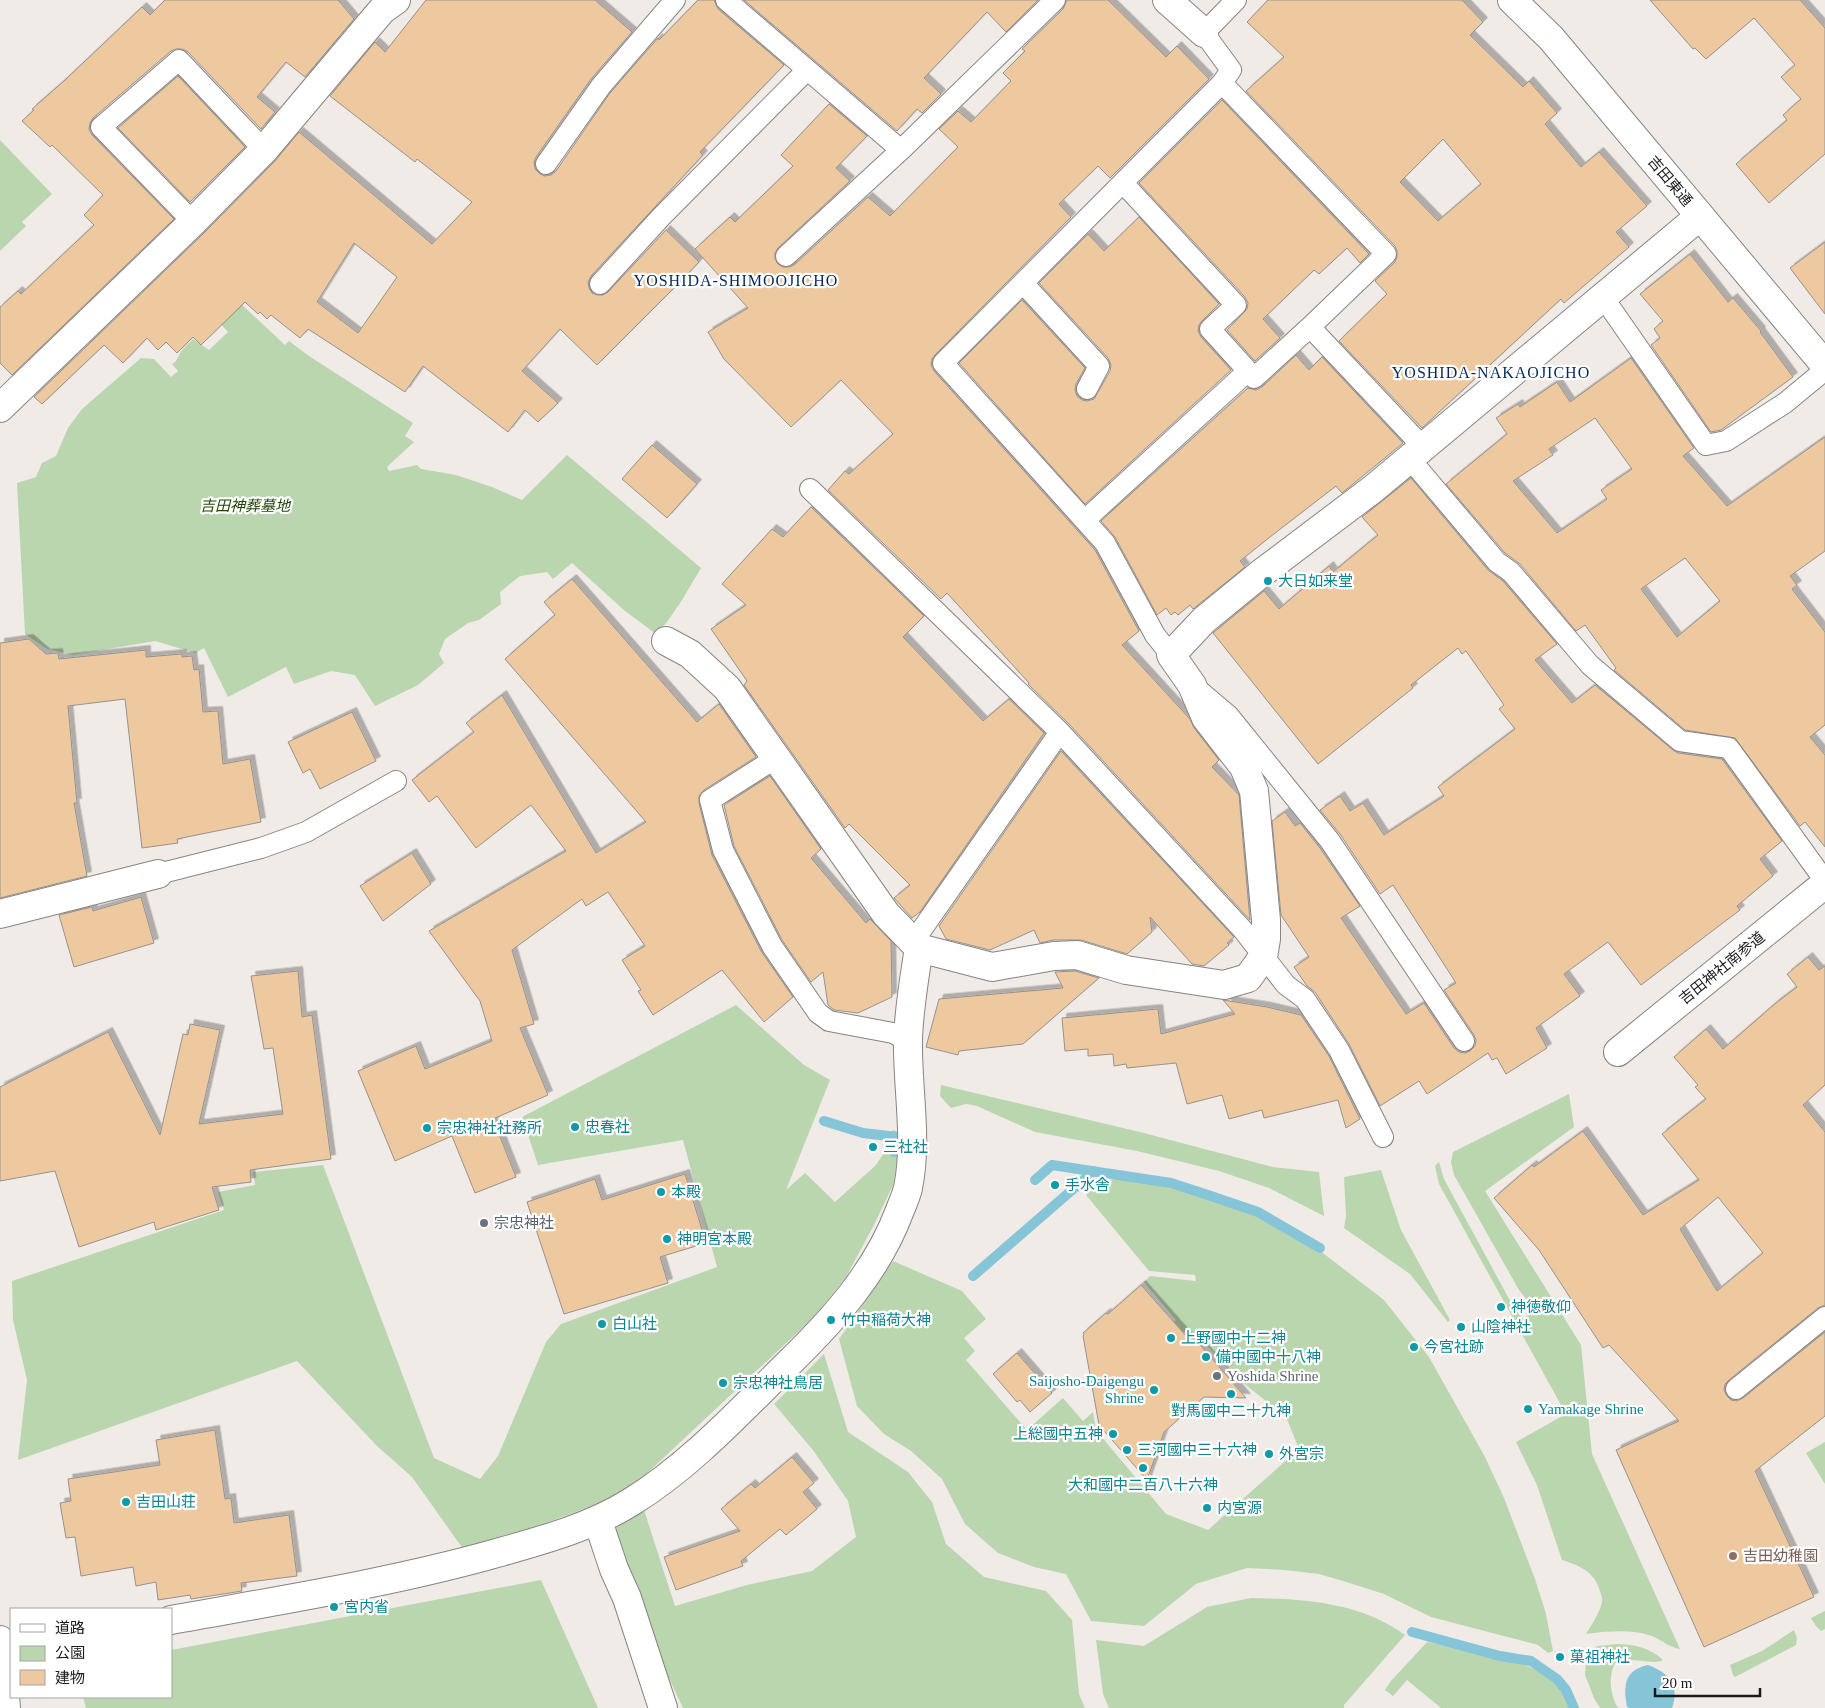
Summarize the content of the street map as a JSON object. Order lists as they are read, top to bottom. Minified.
{"streets":{"street":["吉田東通","吉田神社南参道"]},"districts":["YOSHIDA-SHIMOOJICHO","YOSHIDA-NAKAOJICHO"],"parks":["吉田神葬墓地"],"places":["大日如来堂","忠春社","宗忠神社社務所","三社社","手水舎","本殿","宗忠神社","神明宮本殿","神徳敬仰","竹中稲荷大神","白山社","山陰神社","上野國中十二神","今宮社跡","備中國中十八神","Yoshida Shrine","宗忠神社鳥居","Saijosho-Daigengu Shrine","對馬國中二十九神","Yamakage Shrine","上総國中五神","三河國中三十六神","外宮宗","大和國中二百八十六神","吉田山荘","内宮源","吉田幼稚園","宮内省","菓祖神社"],"legend":["道路","公園","建物"],"scale_bar":"20 m"}
